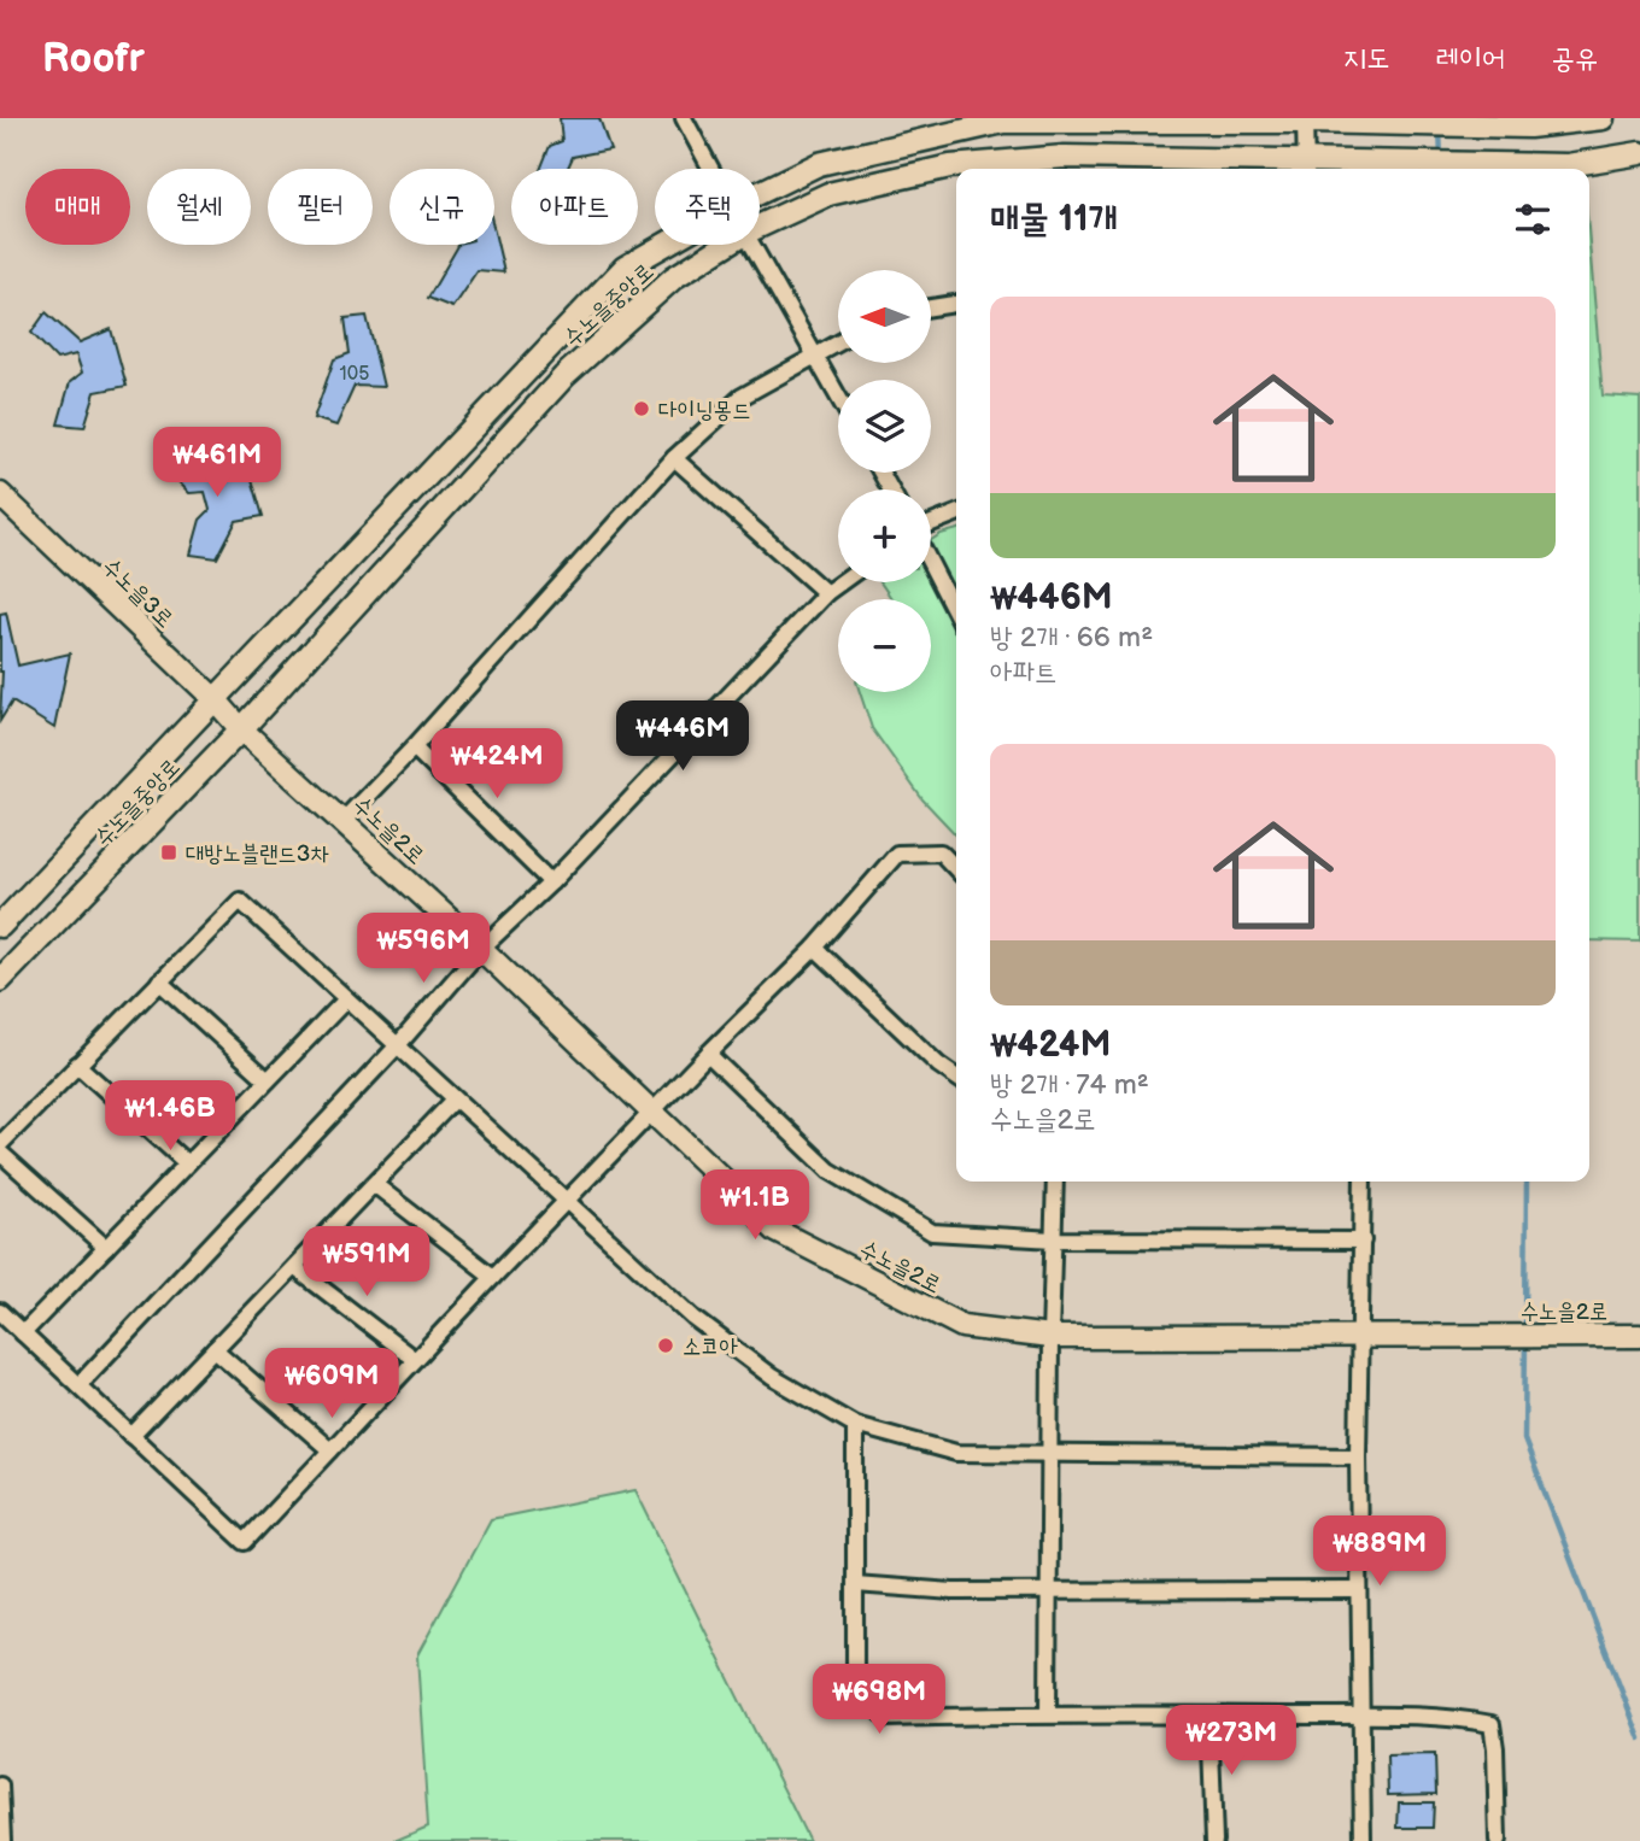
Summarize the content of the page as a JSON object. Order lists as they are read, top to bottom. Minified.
{"streets":{"main road":["수노을중앙로","수노을3로","수노을2로"]},"crossings":[["수노을중앙로","수노을3로"],["수노을중앙로","수노을2로"],["수노을3로","수노을2로"]],"places":{"other":["다이닝몽드","소코아"],"transit":["대방노블랜드3차"]},"house_numbers":["105"],"north":"left","page":{"header":"Roofr","nav":["지도","레이어","공유"],"chip":["매매","월세","필터","신규","아파트","주택"],"heading":"매물 11개","map_buttons":["+","−"],"list":[{"name":"₩446M","note":"방 2개 · 66 m² · 아파트"},{"name":"₩424M","note":"방 2개 · 74 m² · 수노을2로"}],"price":["₩461M","₩446M","₩424M","₩596M","₩1.46B","₩1.1B","₩591M","₩609M","₩889M","₩698M","₩273M"]}}
